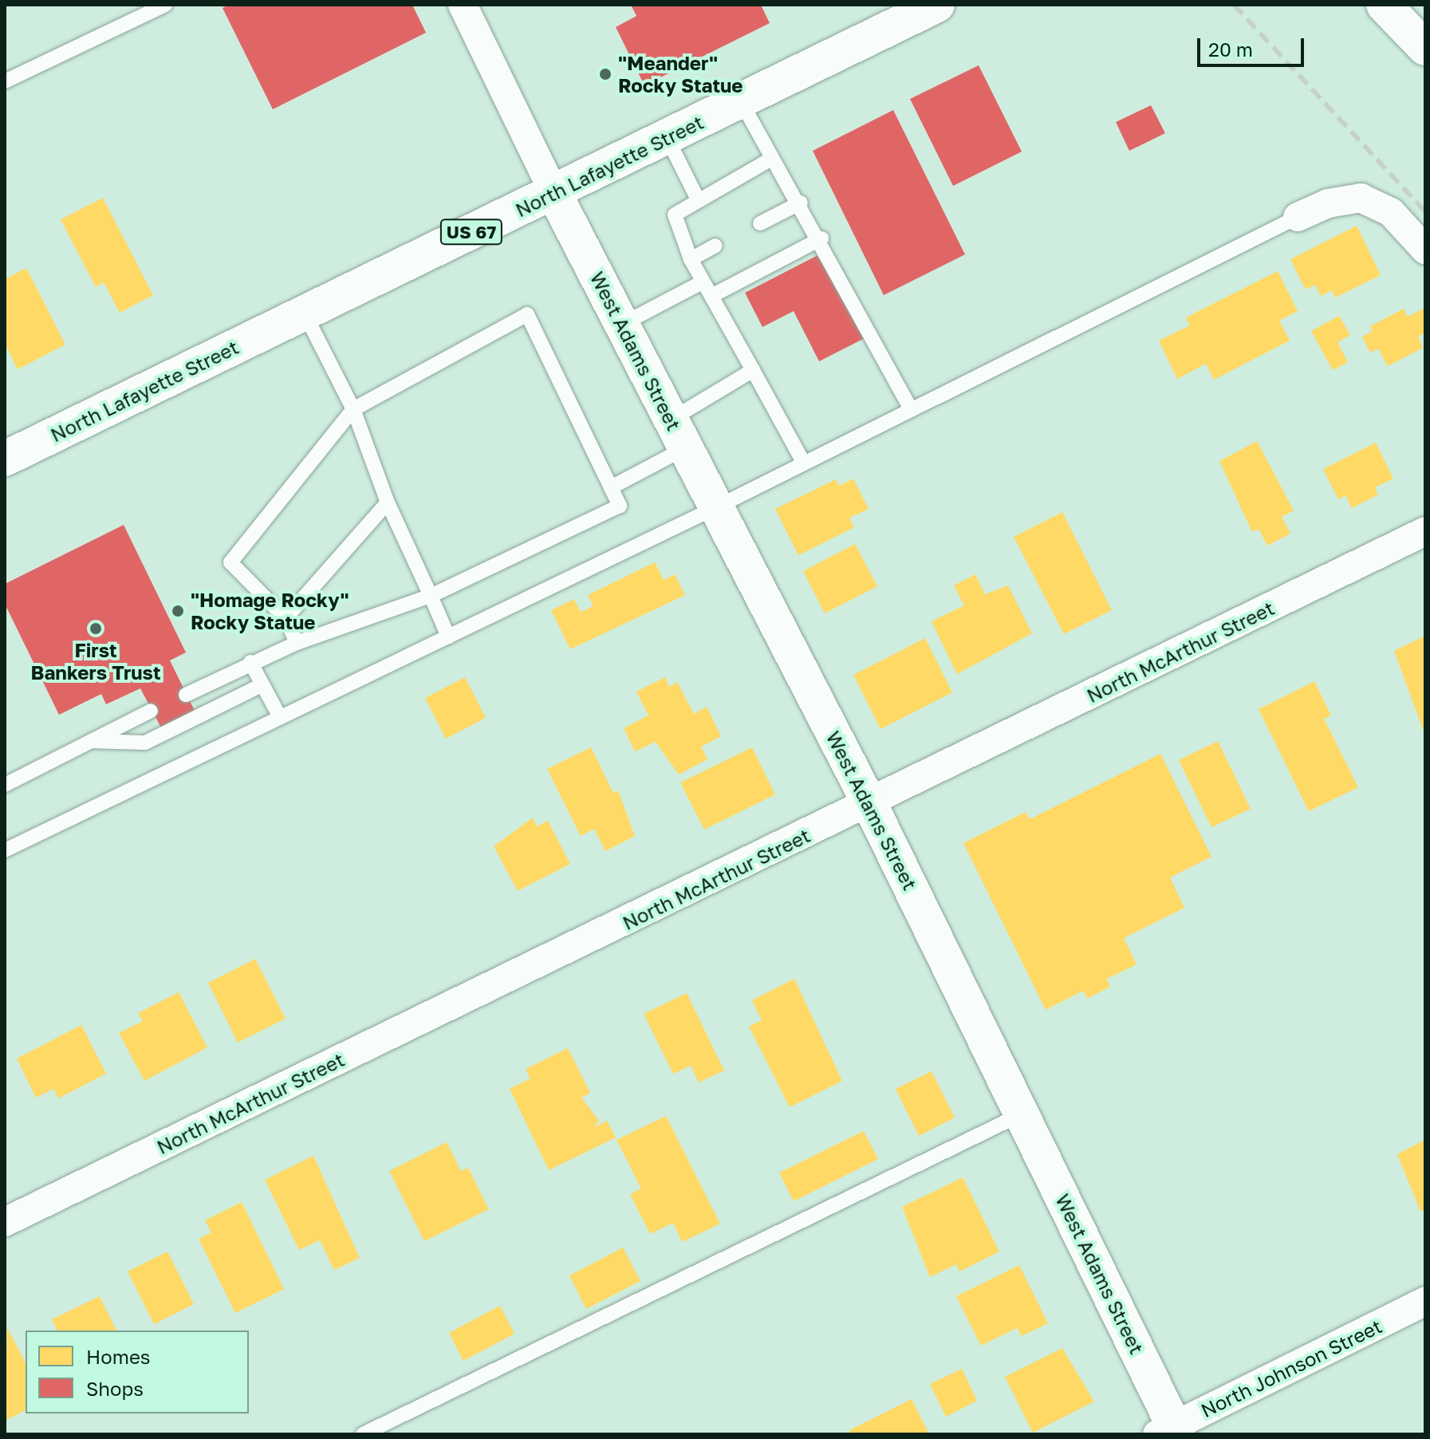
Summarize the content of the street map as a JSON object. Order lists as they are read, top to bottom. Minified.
{"streets":{"main road":["North Lafayette Street","US 67","West Adams Street"],"street":["North McArthur Street","North Johnson Street"]},"crossings":[["North Lafayette Street","West Adams Street"],["West Adams Street","North McArthur Street"],["West Adams Street","North Johnson Street"]],"places":["\"Meander\" Rocky Statue","\"Homage Rocky\" Rocky Statue","First Bankers Trust"],"legend":["Homes","Shops"],"scale_bar":"20 m"}
